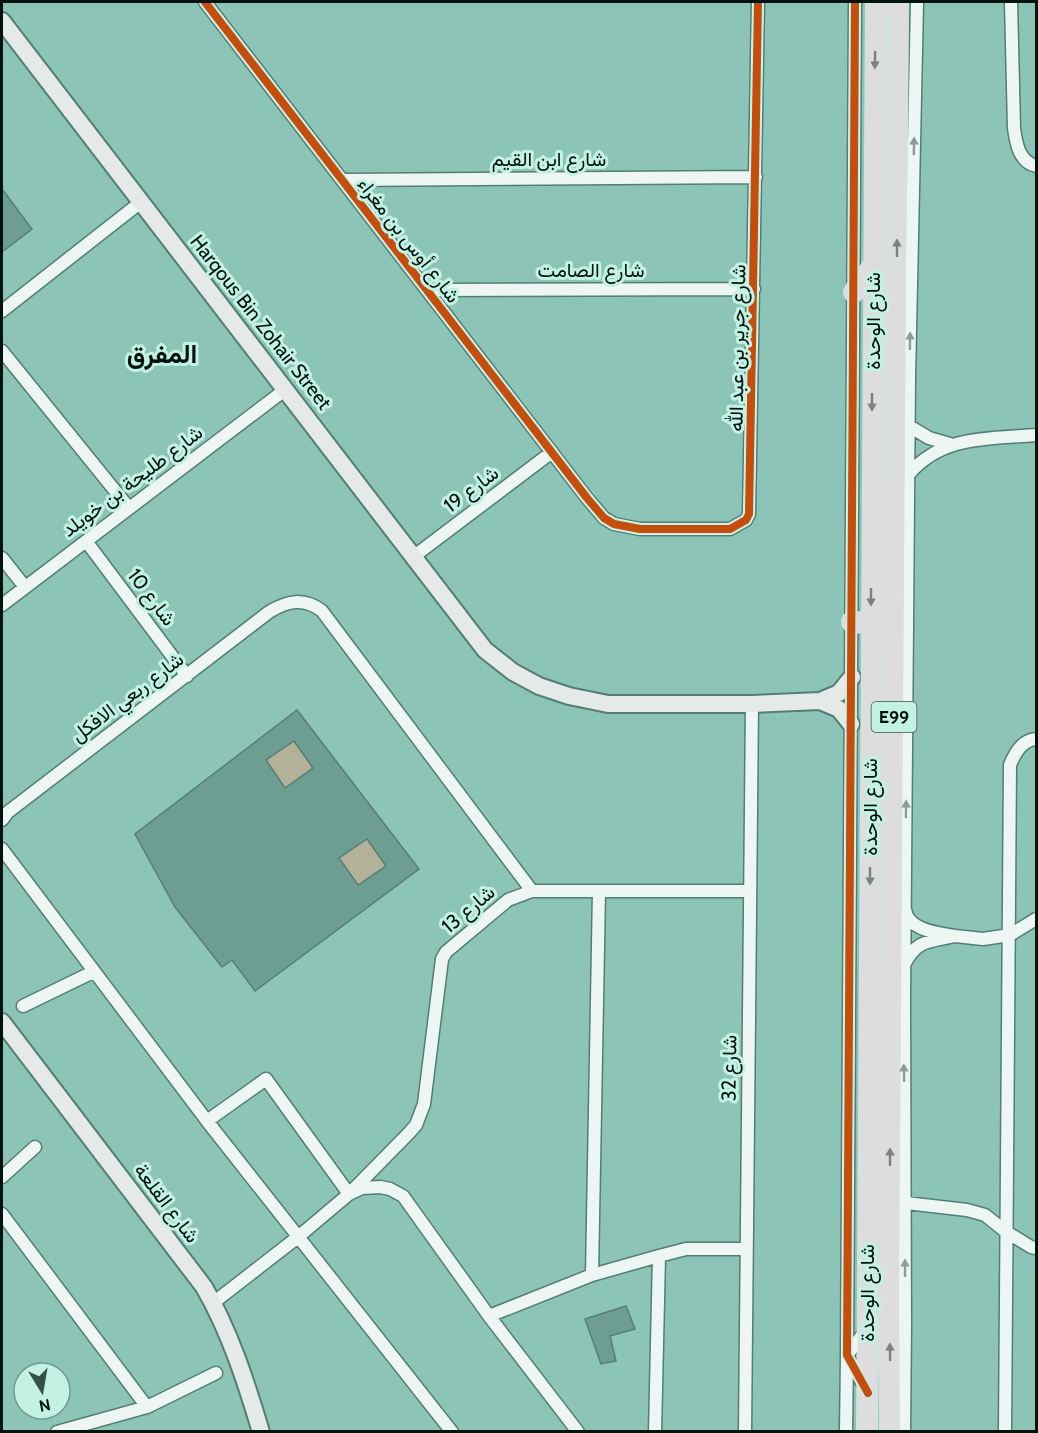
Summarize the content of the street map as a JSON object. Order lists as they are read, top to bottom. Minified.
{"streets":{"main road":["شارع الوحدة","E99"],"street":["شارع ابن القيم","شارع أوس بن مغراء","شارع الصامت","Harqous Bin Zohair Street","شارع جرير بن عبد الله","شارع طليحة بن خويلد","شارع 19","شارع 10","شارع ربعي الافكل","شارع 13","شارع 32","شارع القلعة"]},"crossings":[["شارع ابن القيم","شارع أوس بن مغراء"],["شارع ابن القيم","شارع جرير بن عبد الله"],["شارع أوس بن مغراء","شارع الصامت"],["شارع أوس بن مغراء","شارع جرير بن عبد الله"],["شارع أوس بن مغراء","شارع 19"],["شارع الصامت","شارع جرير بن عبد الله"],["Harqous Bin Zohair Street","شارع طليحة بن خويلد"],["Harqous Bin Zohair Street","شارع 19"],["Harqous Bin Zohair Street","شارع 32"],["شارع طليحة بن خويلد","شارع 10"],["شارع 10","شارع ربعي الافكل"],["شارع ربعي الافكل","شارع 13"],["شارع 13","شارع 32"],["شارع 13","شارع القلعة"]],"districts":["المفرق"],"north":"bottom"}
